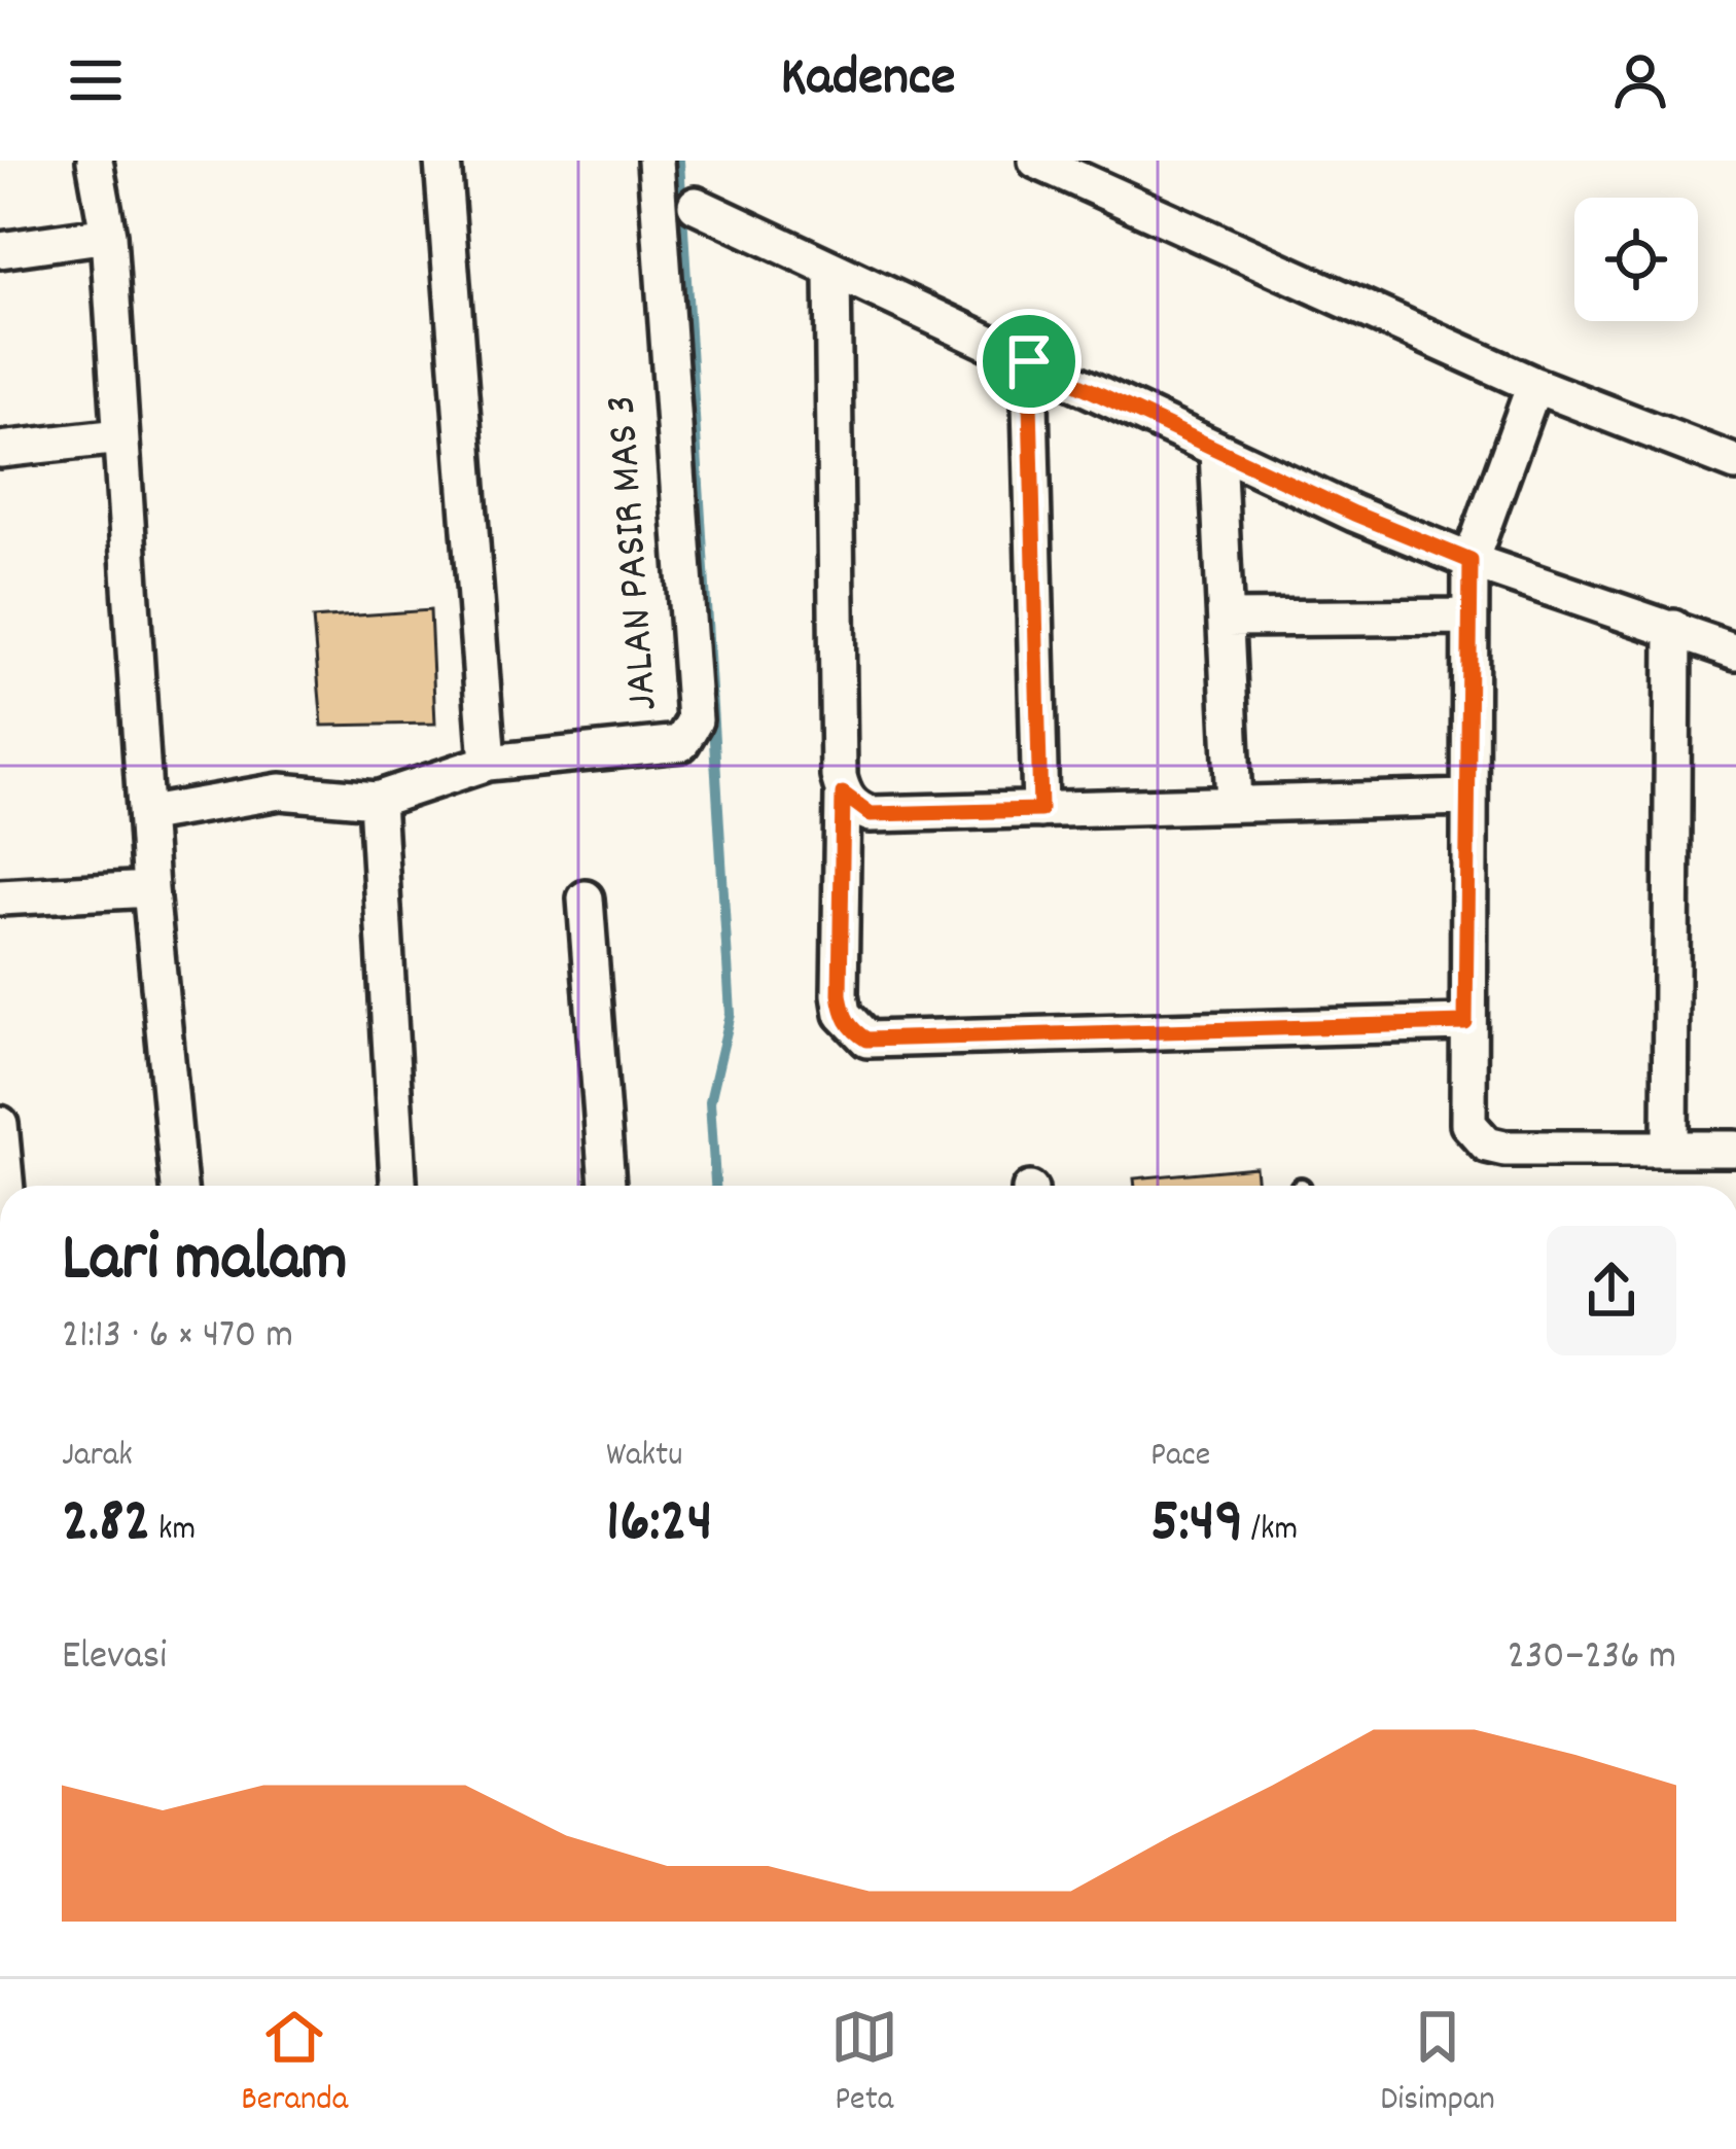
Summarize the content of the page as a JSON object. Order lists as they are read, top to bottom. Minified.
{"streets":{"street":["JALAN PASIR MAS 3"]},"page":{"header":"Kadence","heading":["Lari malam","21:13 · 6 × 470 m"],"stats":[["Jarak","2.82 km"],["Waktu","16:24"],["Pace","5:49 /km"]],"chart":["Elevasi","230–236 m"],"tabs":["Beranda","Peta","Disimpan"]}}
